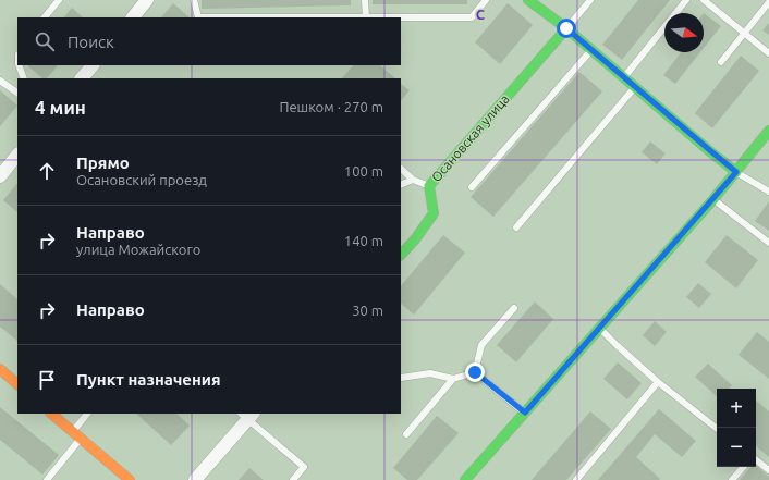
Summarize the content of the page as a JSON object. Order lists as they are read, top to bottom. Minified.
{"streets":{"street":["Осановская улица"]},"north":"right","page":{"search":"Поиск","heading":["4 мин","Пешком · 270 m"],"list":[["Прямо","Осановский проезд","100 m"],["Направо","улица Можайского","140 m"],["Направо","30 m"],"Пункт назначения"],"map_buttons":["+","−"]},"grid":{"columns":["C"]}}
